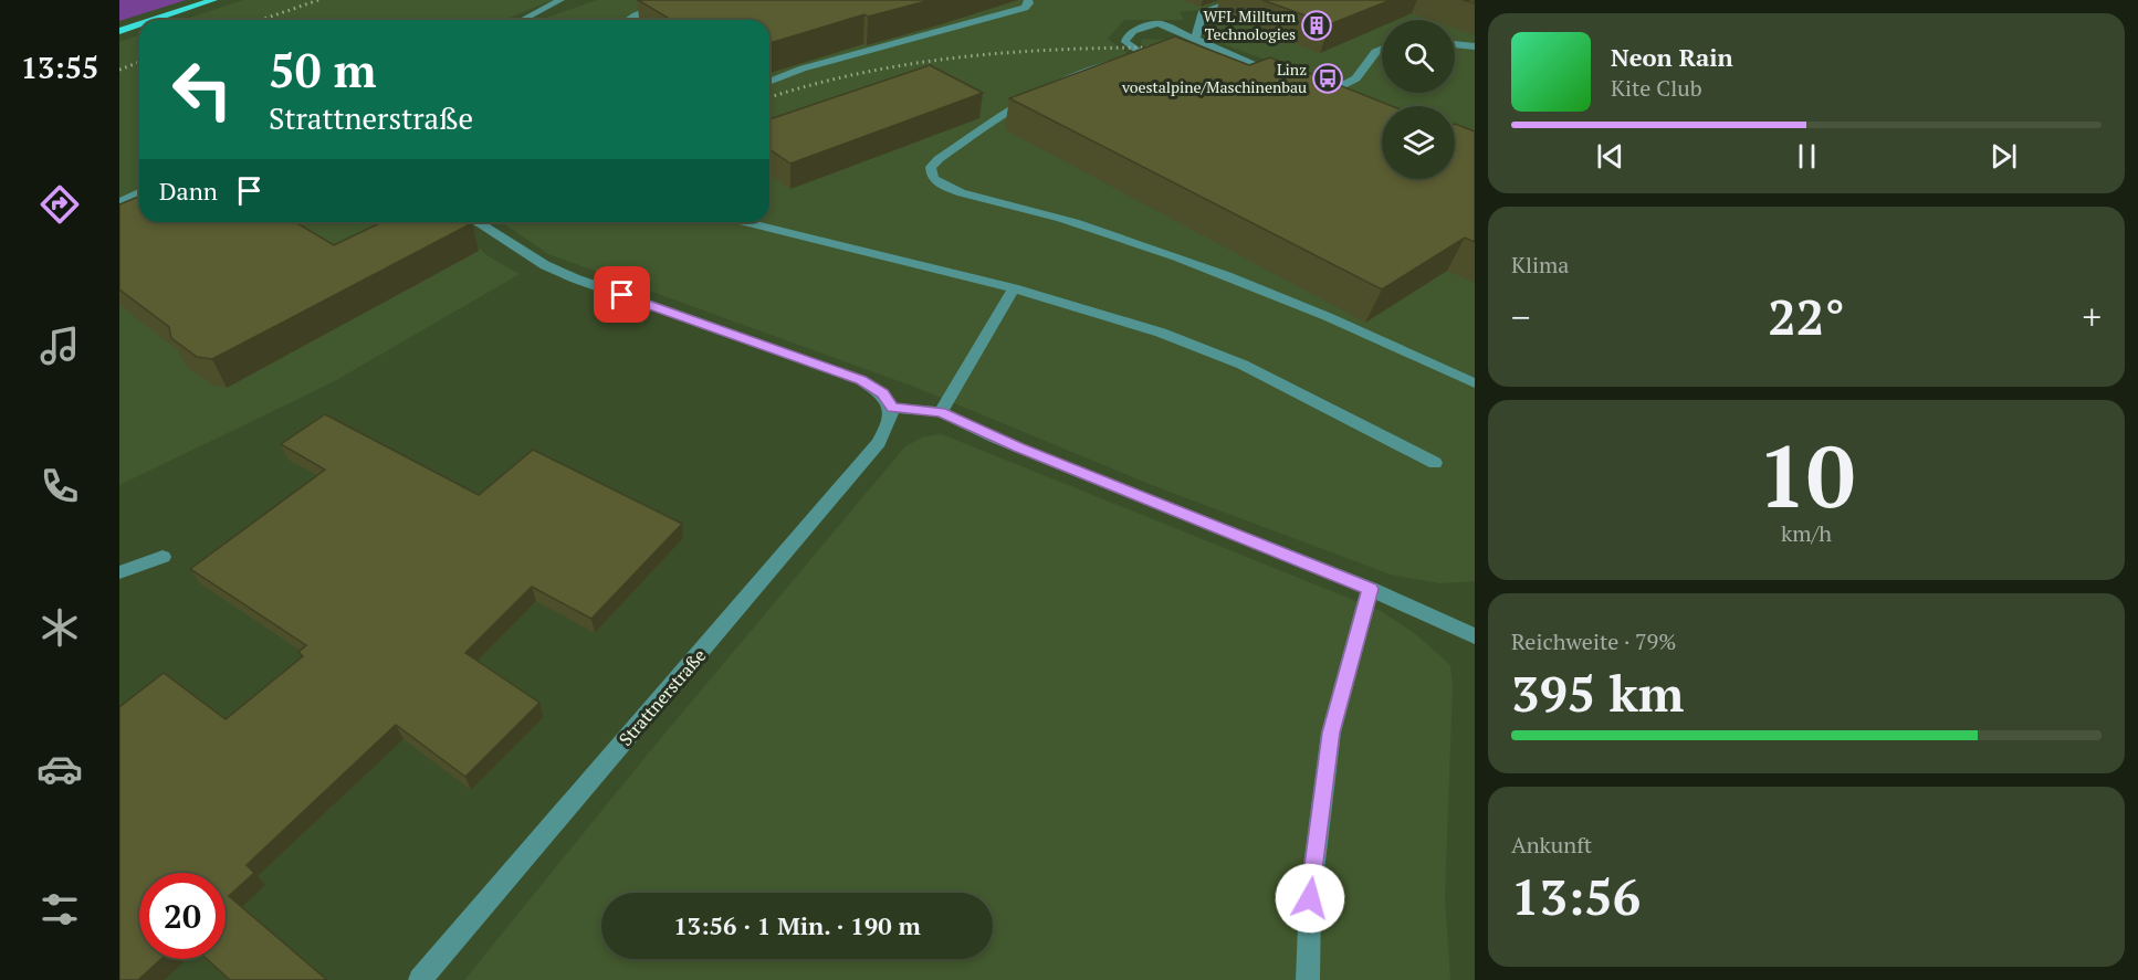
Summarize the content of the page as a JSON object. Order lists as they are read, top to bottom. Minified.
{"streets":{"street":["Strattnerstraße"]},"places":{"building":["WFL Millturn Technologies"],"bus stop":["Linz voestalpine/Maschinenbau"]},"page":{"tabs":"13:55","turn":["50 m","Strattnerstraße"],"song":["Neon Rain","Kite Club"],"then":"Dann","tile":["Klima",["10","km/h"],["Reichweite · 79%","395 km"],["Ankunft","13:56"]],"heat":["−","22°","+"],"limit":"20","trip":"13:56 · 1 Min. · 190 m"}}
